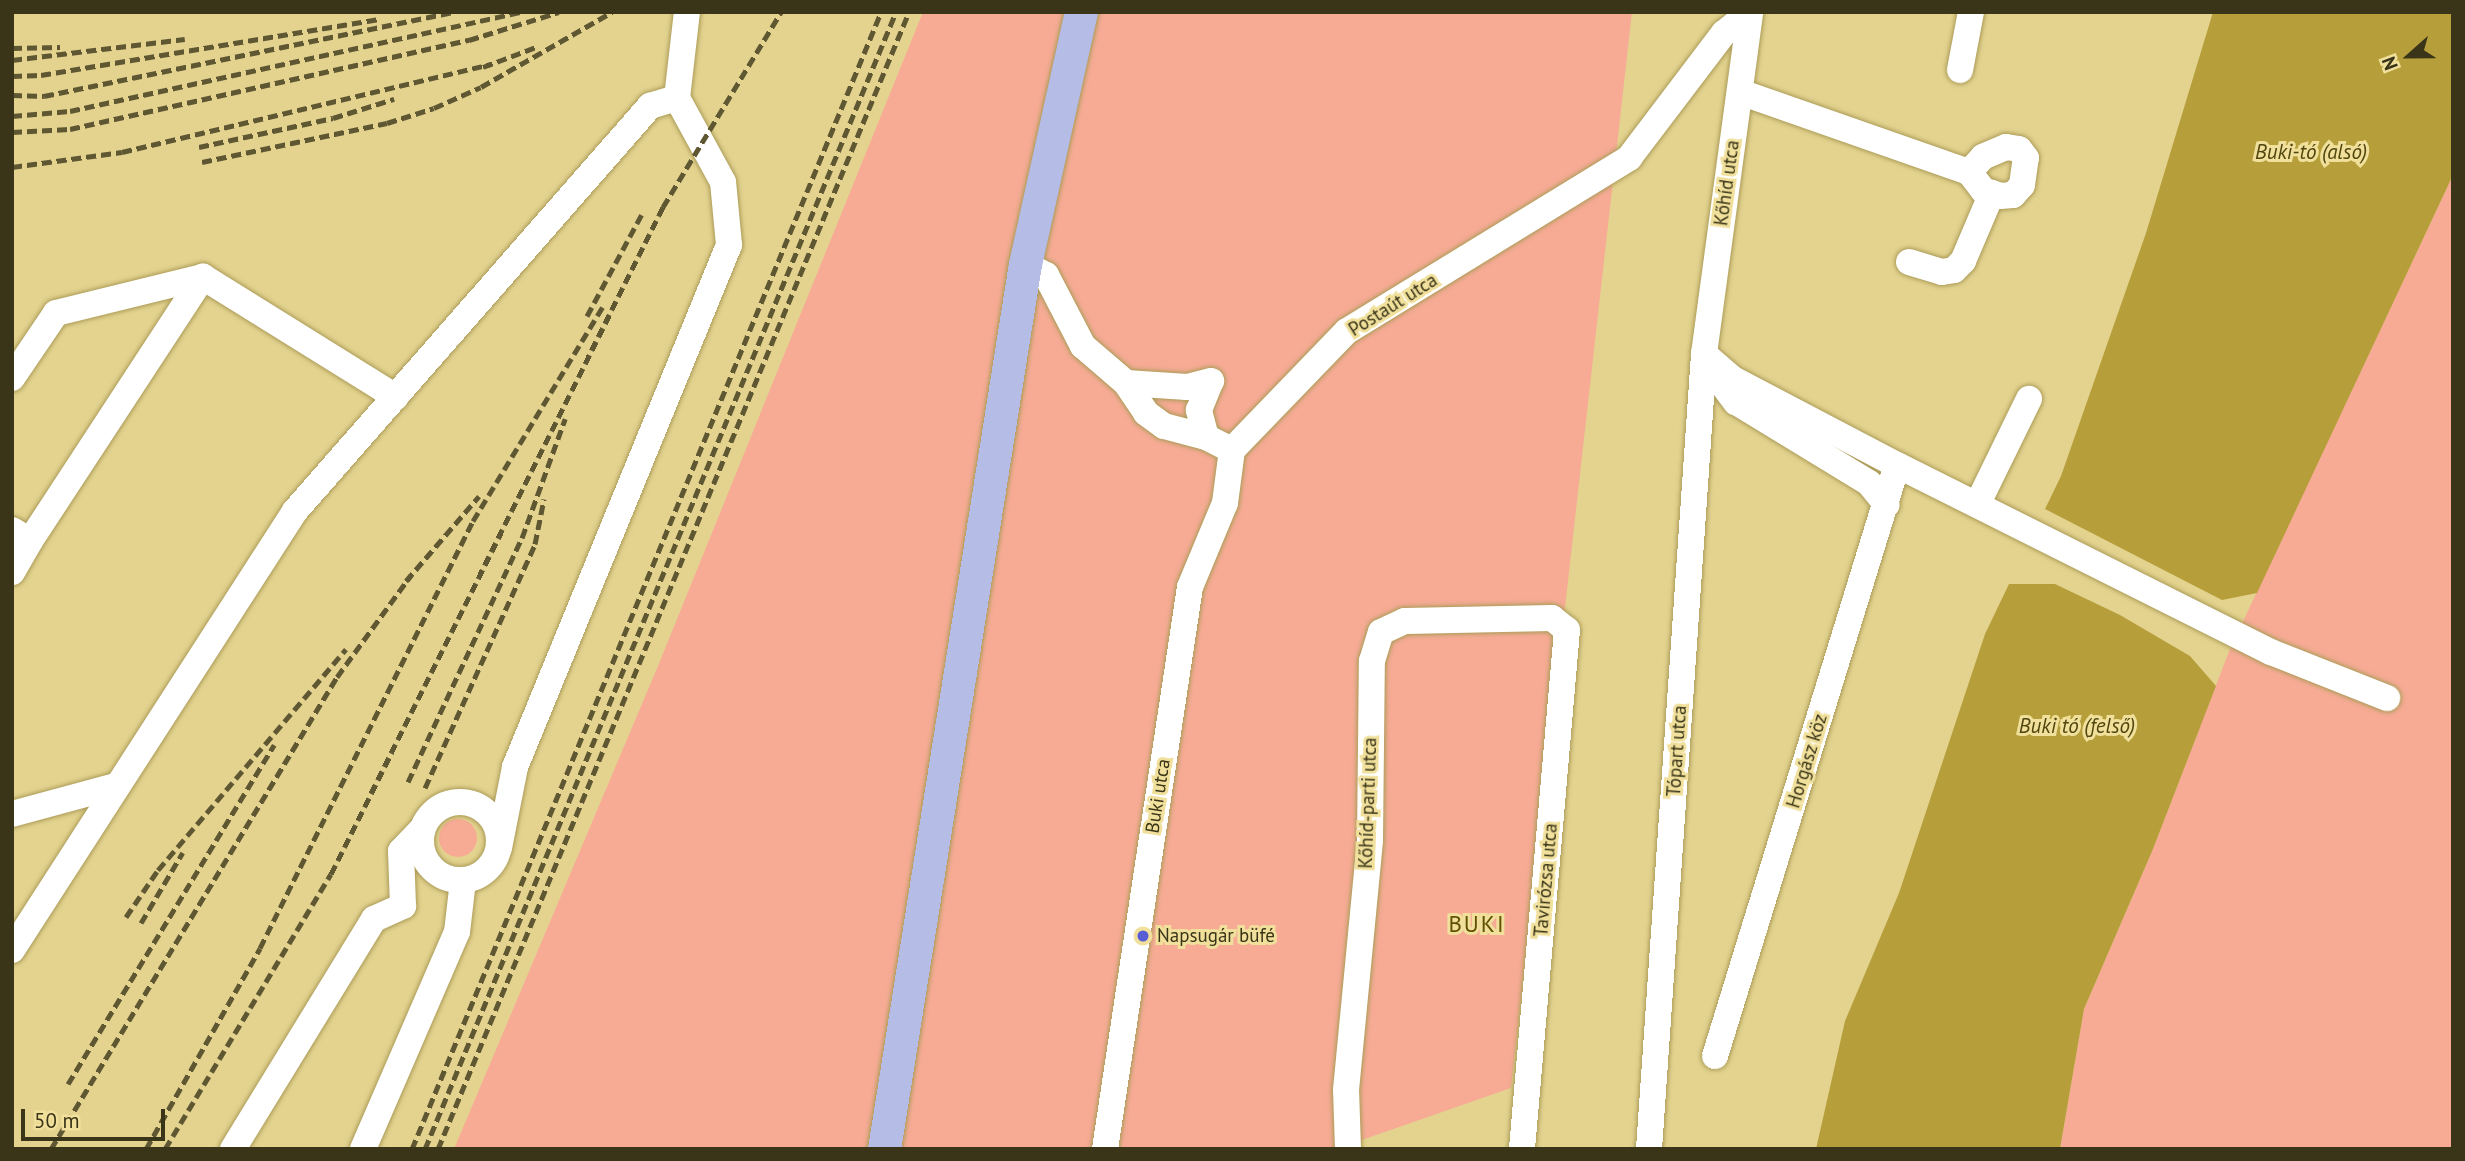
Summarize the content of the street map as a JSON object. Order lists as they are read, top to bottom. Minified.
{"streets":{"street":["Kőhíd utca","Postaút utca","Tópart utca","Horgász köz","Buki utca","Kőhíd-parti utca","Tavirózsa utca"]},"crossings":[["Kőhíd utca","Postaút utca"],["Kőhíd utca","Tópart utca"],["Postaút utca","Buki utca"],["Kőhíd-parti utca","Tavirózsa utca"]],"districts":["BUKI"],"water":["Buki-tó (alsó)","Buki tó (felső)"],"places":["Napsugár büfé"],"scale_bar":"50 m","north":"left"}
